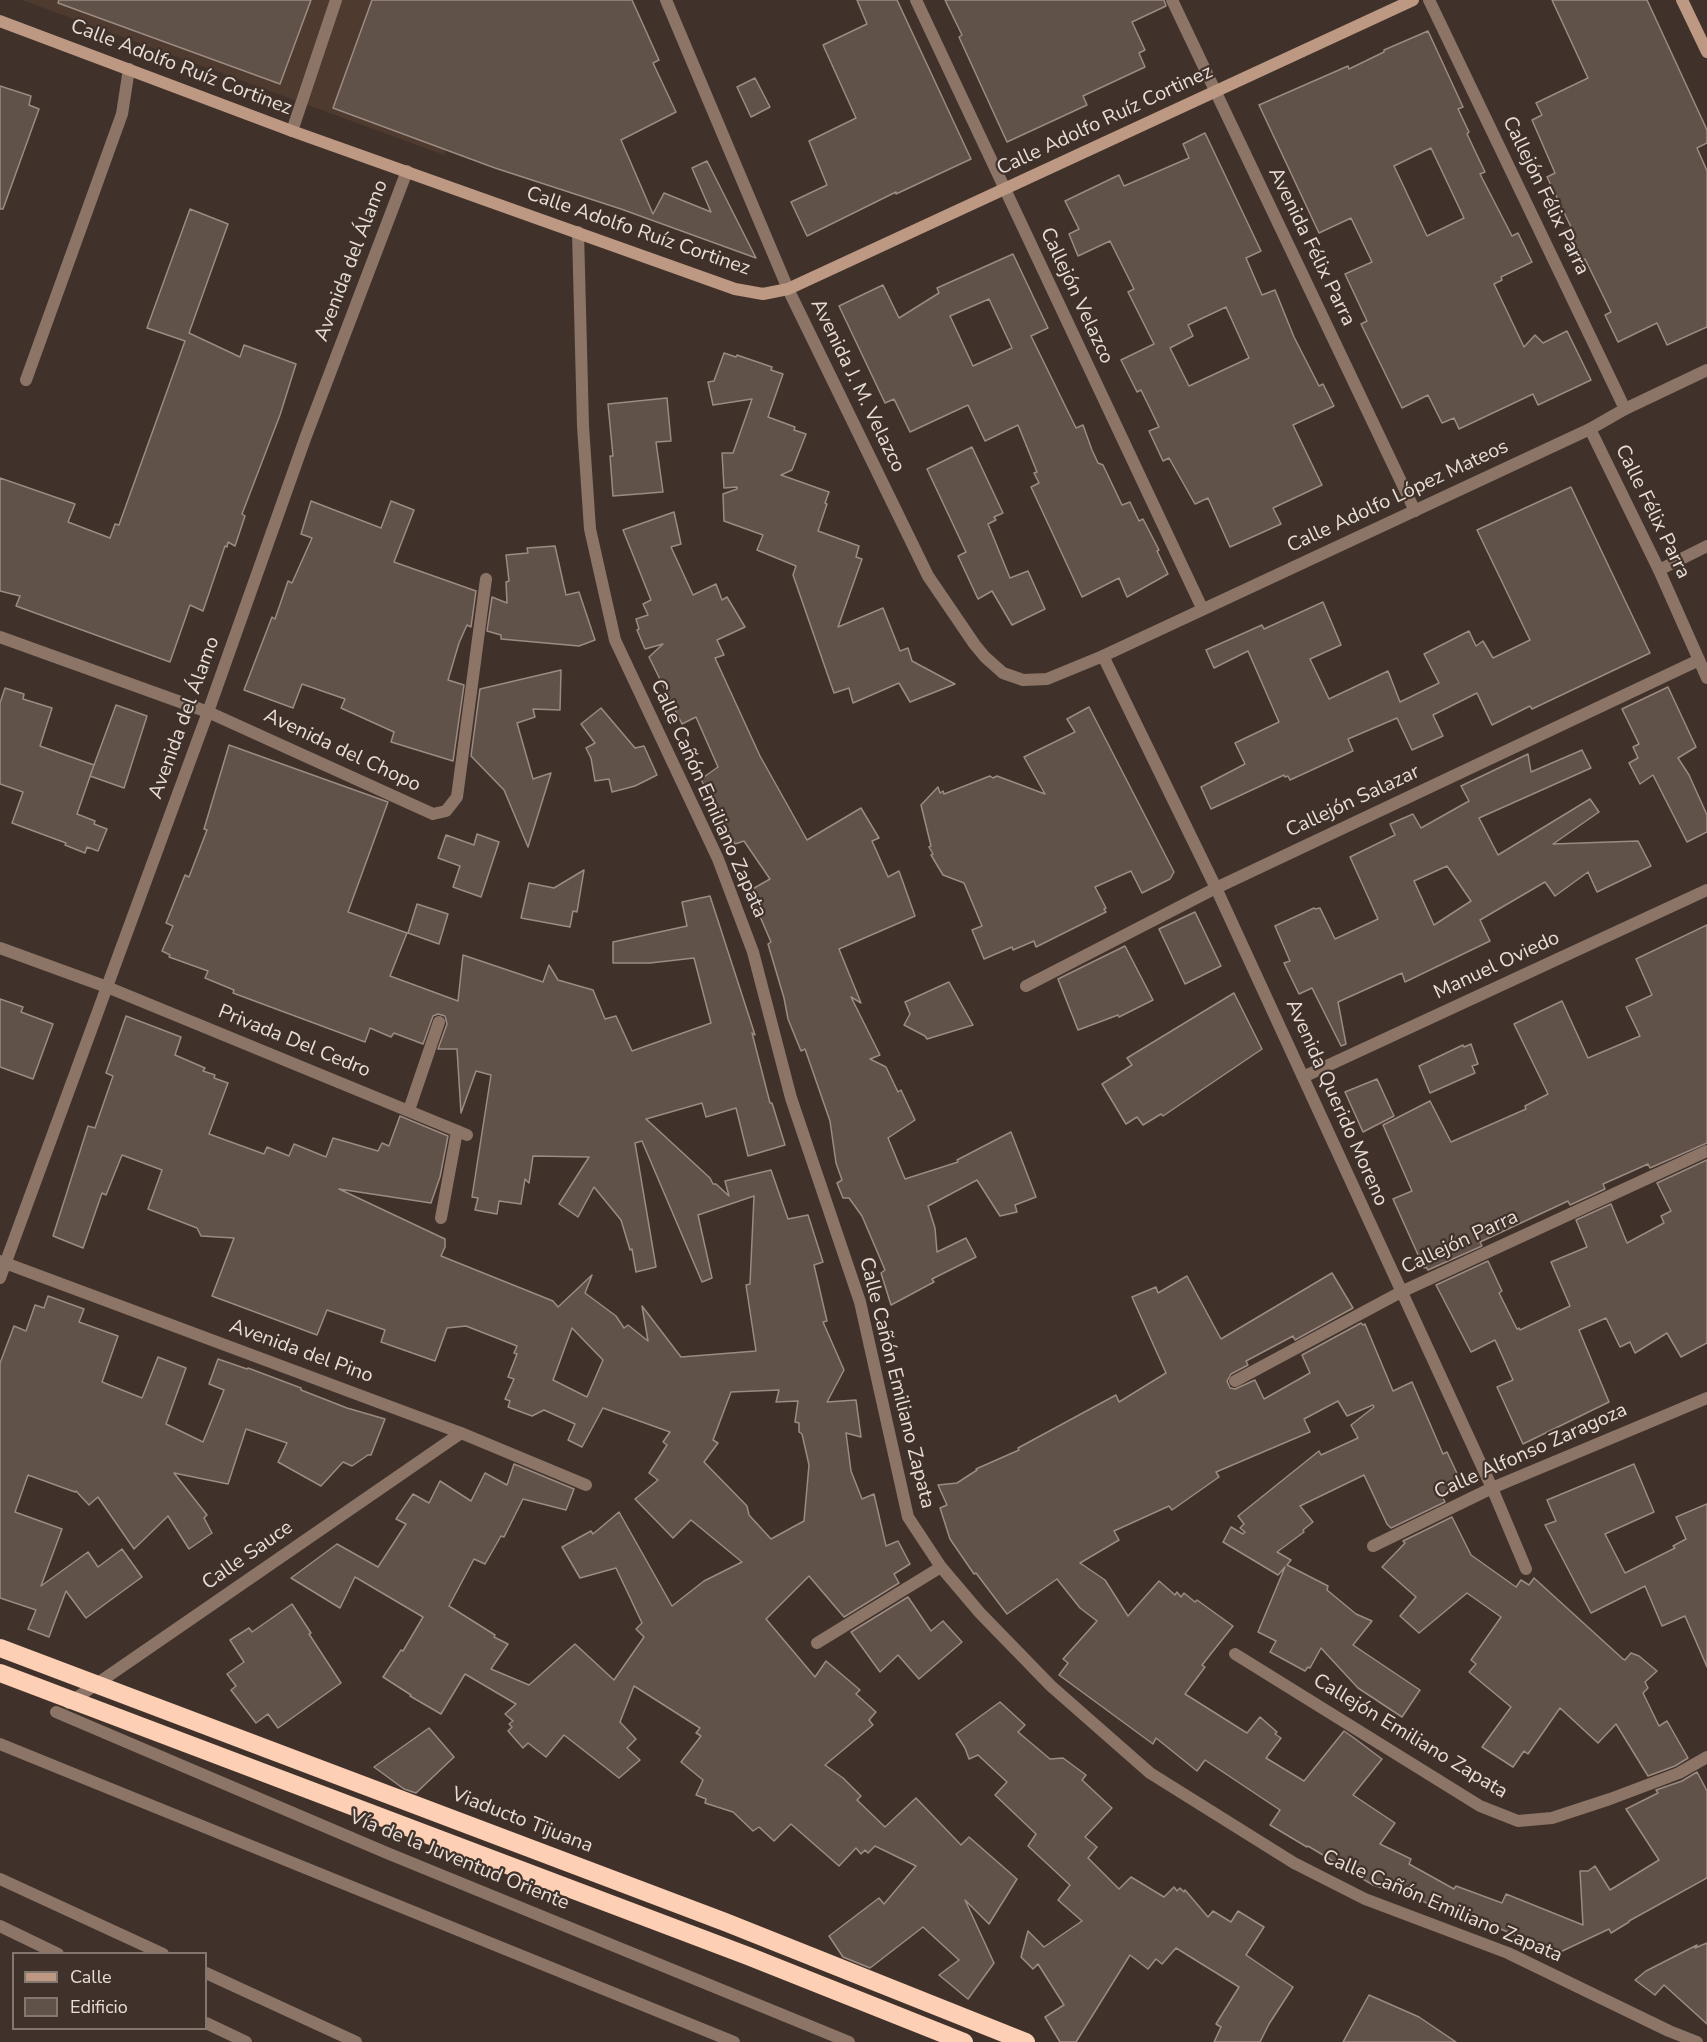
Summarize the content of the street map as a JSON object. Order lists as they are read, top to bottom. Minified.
{"streets":{"highway":["Viaducto Tijuana"],"main road":["Calle Adolfo Ruíz Cortinez"],"street":["Callejón Félix Parra","Avenida Félix Parra","Avenida del Álamo","Callejón Velazco","Avenida J. M. Velazco","Calle Adolfo López Mateos","Calle Félix Parra","Avenida del Chopo","Calle Cañón Emiliano Zapata","Callejón Salazar","Manuel Oviedo","Privada Del Cedro","Avenida Querido Moreno","Callejón Parra","Avenida del Pino","Calle Alfonso Zaragoza","Calle Sauce","Callejón Emiliano Zapata","Vía de la Juventud Oriente"]},"crossings":[["Calle Adolfo Ruíz Cortinez","Avenida Félix Parra"],["Calle Adolfo Ruíz Cortinez","Avenida del Álamo"],["Calle Adolfo Ruíz Cortinez","Callejón Velazco"],["Calle Adolfo Ruíz Cortinez","Avenida J. M. Velazco"],["Calle Adolfo Ruíz Cortinez","Calle Cañón Emiliano Zapata"],["Callejón Félix Parra","Calle Adolfo López Mateos"],["Avenida Félix Parra","Calle Adolfo López Mateos"],["Avenida del Álamo","Avenida del Chopo"],["Avenida del Álamo","Privada Del Cedro"],["Avenida del Álamo","Avenida del Pino"],["Callejón Velazco","Calle Adolfo López Mateos"],["Avenida J. M. Velazco","Calle Adolfo López Mateos"],["Avenida J. M. Velazco","Avenida Querido Moreno"],["Calle Adolfo López Mateos","Calle Félix Parra"],["Calle Adolfo López Mateos","Avenida Querido Moreno"],["Calle Félix Parra","Callejón Salazar"],["Callejón Salazar","Avenida Querido Moreno"],["Manuel Oviedo","Avenida Querido Moreno"],["Avenida Querido Moreno","Callejón Parra"],["Avenida Querido Moreno","Calle Alfonso Zaragoza"],["Avenida del Pino","Calle Sauce"],["Calle Sauce","Vía de la Juventud Oriente"]],"legend":["Calle","Edificio"]}
